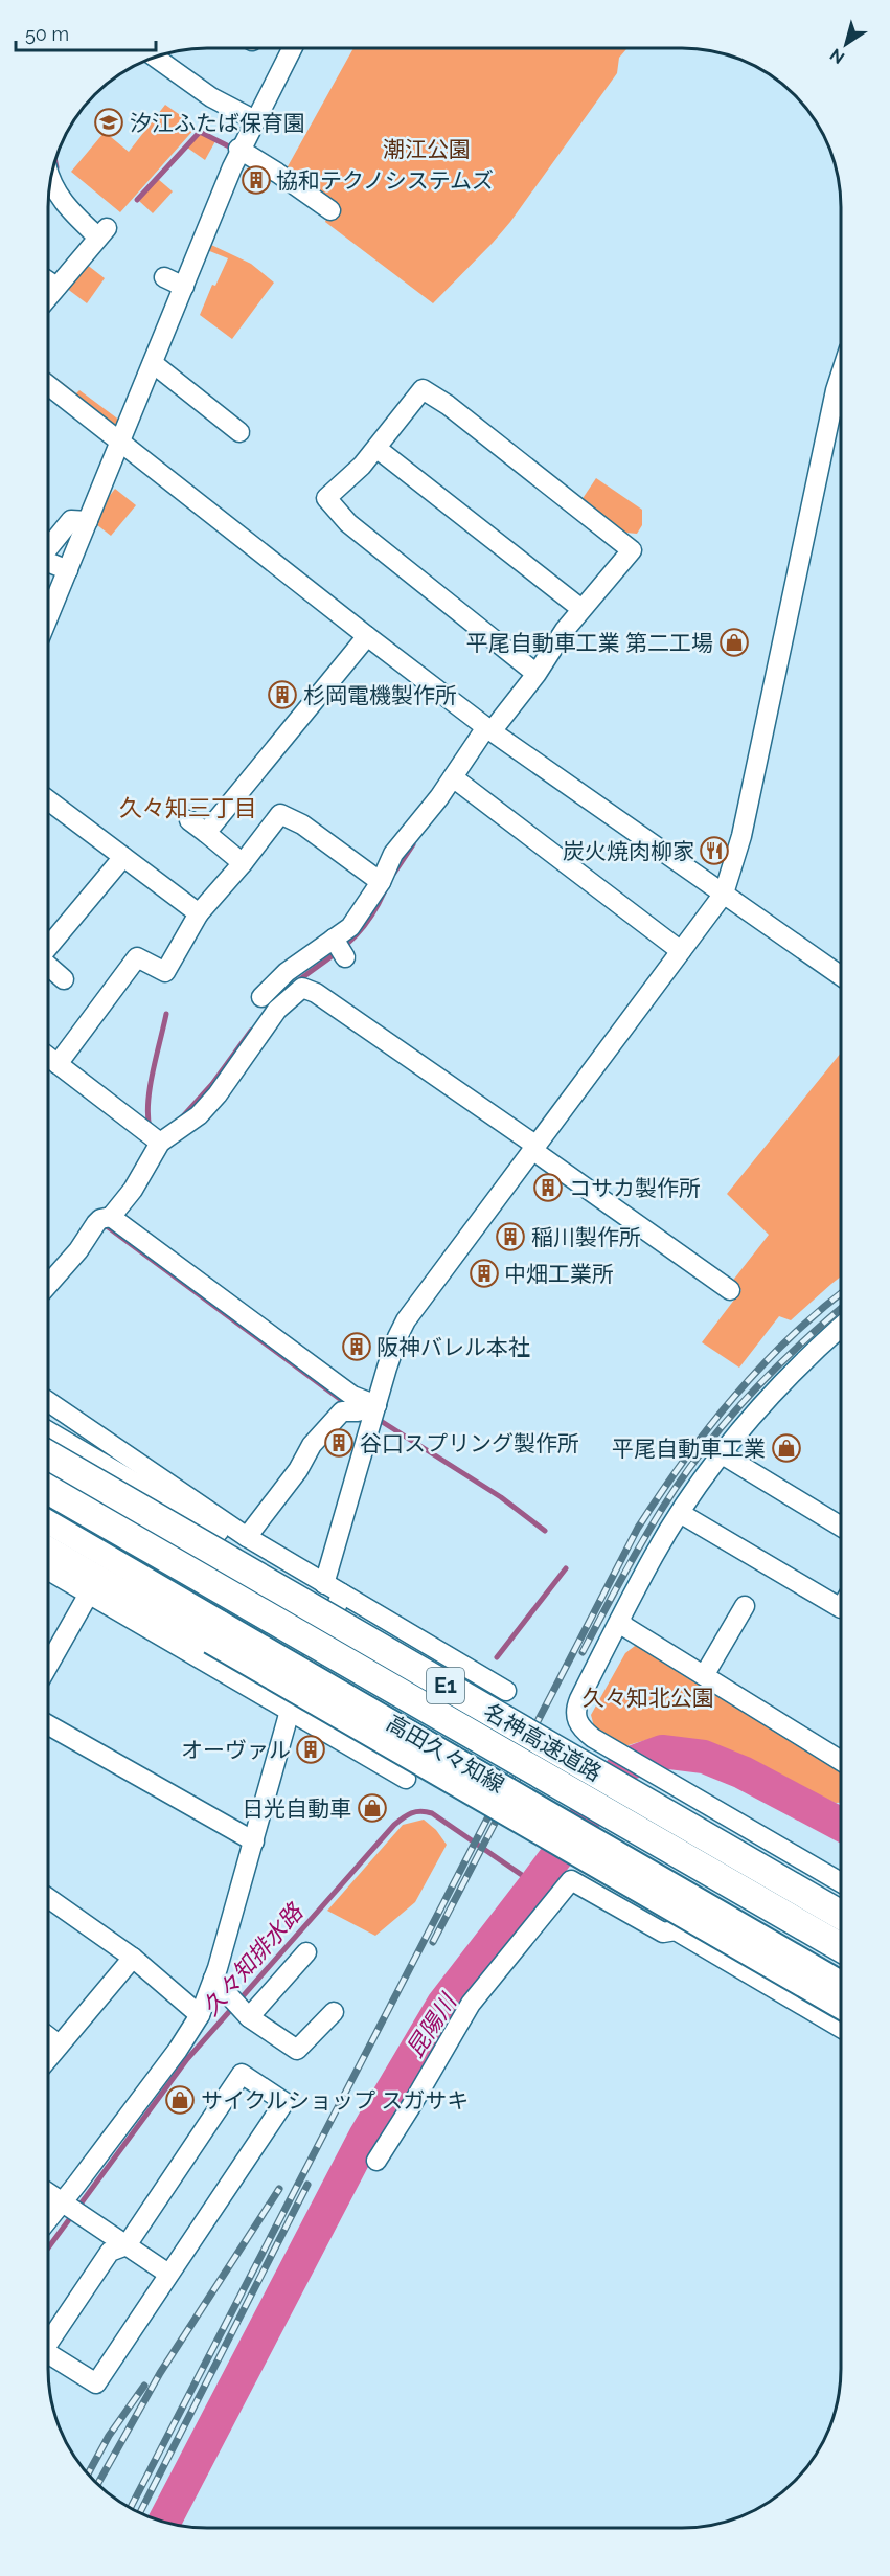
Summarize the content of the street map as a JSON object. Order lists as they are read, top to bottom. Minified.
{"streets":{"highway":["E1","名神高速道路"],"main road":["高田久々知線"]},"districts":["久々知三丁目"],"water":["久々知排水路","昆陽川"],"parks":["潮江公園","久々知北公園"],"places":{"school or university":["汐江ふたば保育園"],"building":["協和テクノシステムズ","杉岡電機製作所","コサカ製作所","稲川製作所","中畑工業所","阪神バレル本社","谷口スプリング製作所","オーヴァル"],"shop":["平尾自動車工業 第二工場","平尾自動車工業","日光自動車","サイクルショップ スガサキ"],"restaurant":["炭火焼肉柳家"]},"scale_bar":"50 m","north":"bottom left"}
